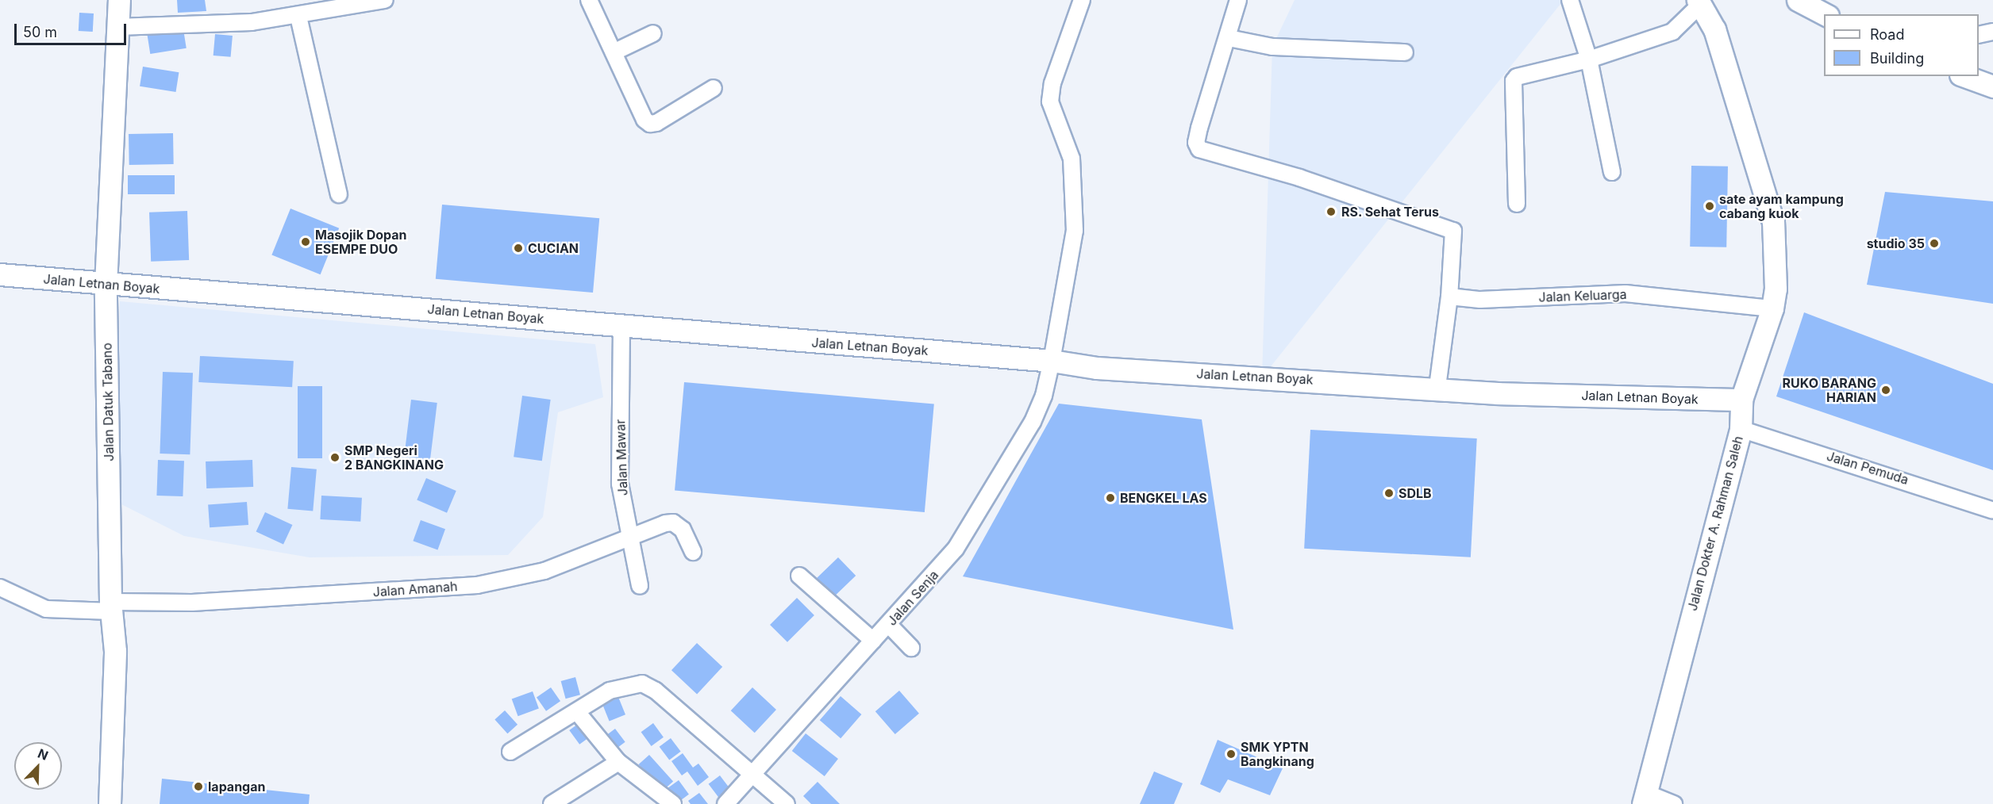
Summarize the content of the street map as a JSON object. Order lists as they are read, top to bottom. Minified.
{"streets":{"street":["Jalan Letnan Boyak","Jalan Keluarga","Jalan Datuk Tabano","Jalan Mawar","Jalan Pemuda","Jalan Dokter A. Rahman Saleh","Jalan Amanah","Jalan Senja"]},"crossings":[["Jalan Letnan Boyak","Jalan Datuk Tabano"],["Jalan Letnan Boyak","Jalan Mawar"],["Jalan Letnan Boyak","Jalan Dokter A. Rahman Saleh"],["Jalan Letnan Boyak","Jalan Senja"],["Jalan Keluarga","Jalan Dokter A. Rahman Saleh"],["Jalan Datuk Tabano","Jalan Amanah"],["Jalan Mawar","Jalan Amanah"],["Jalan Pemuda","Jalan Dokter A. Rahman Saleh"]],"places":["sate ayam kampung cabang kuok","RS. Sehat Terus","Masojik Dopan ESEMPE DUO","studio 35","CUCIAN","RUKO BARANG HARIAN","SMP Negeri 2 BANGKINANG","SDLB","BENGKEL LAS","SMK YPTN Bangkinang","lapangan"],"legend":["Road","Building"],"scale_bar":"50 m","north":"top right"}
